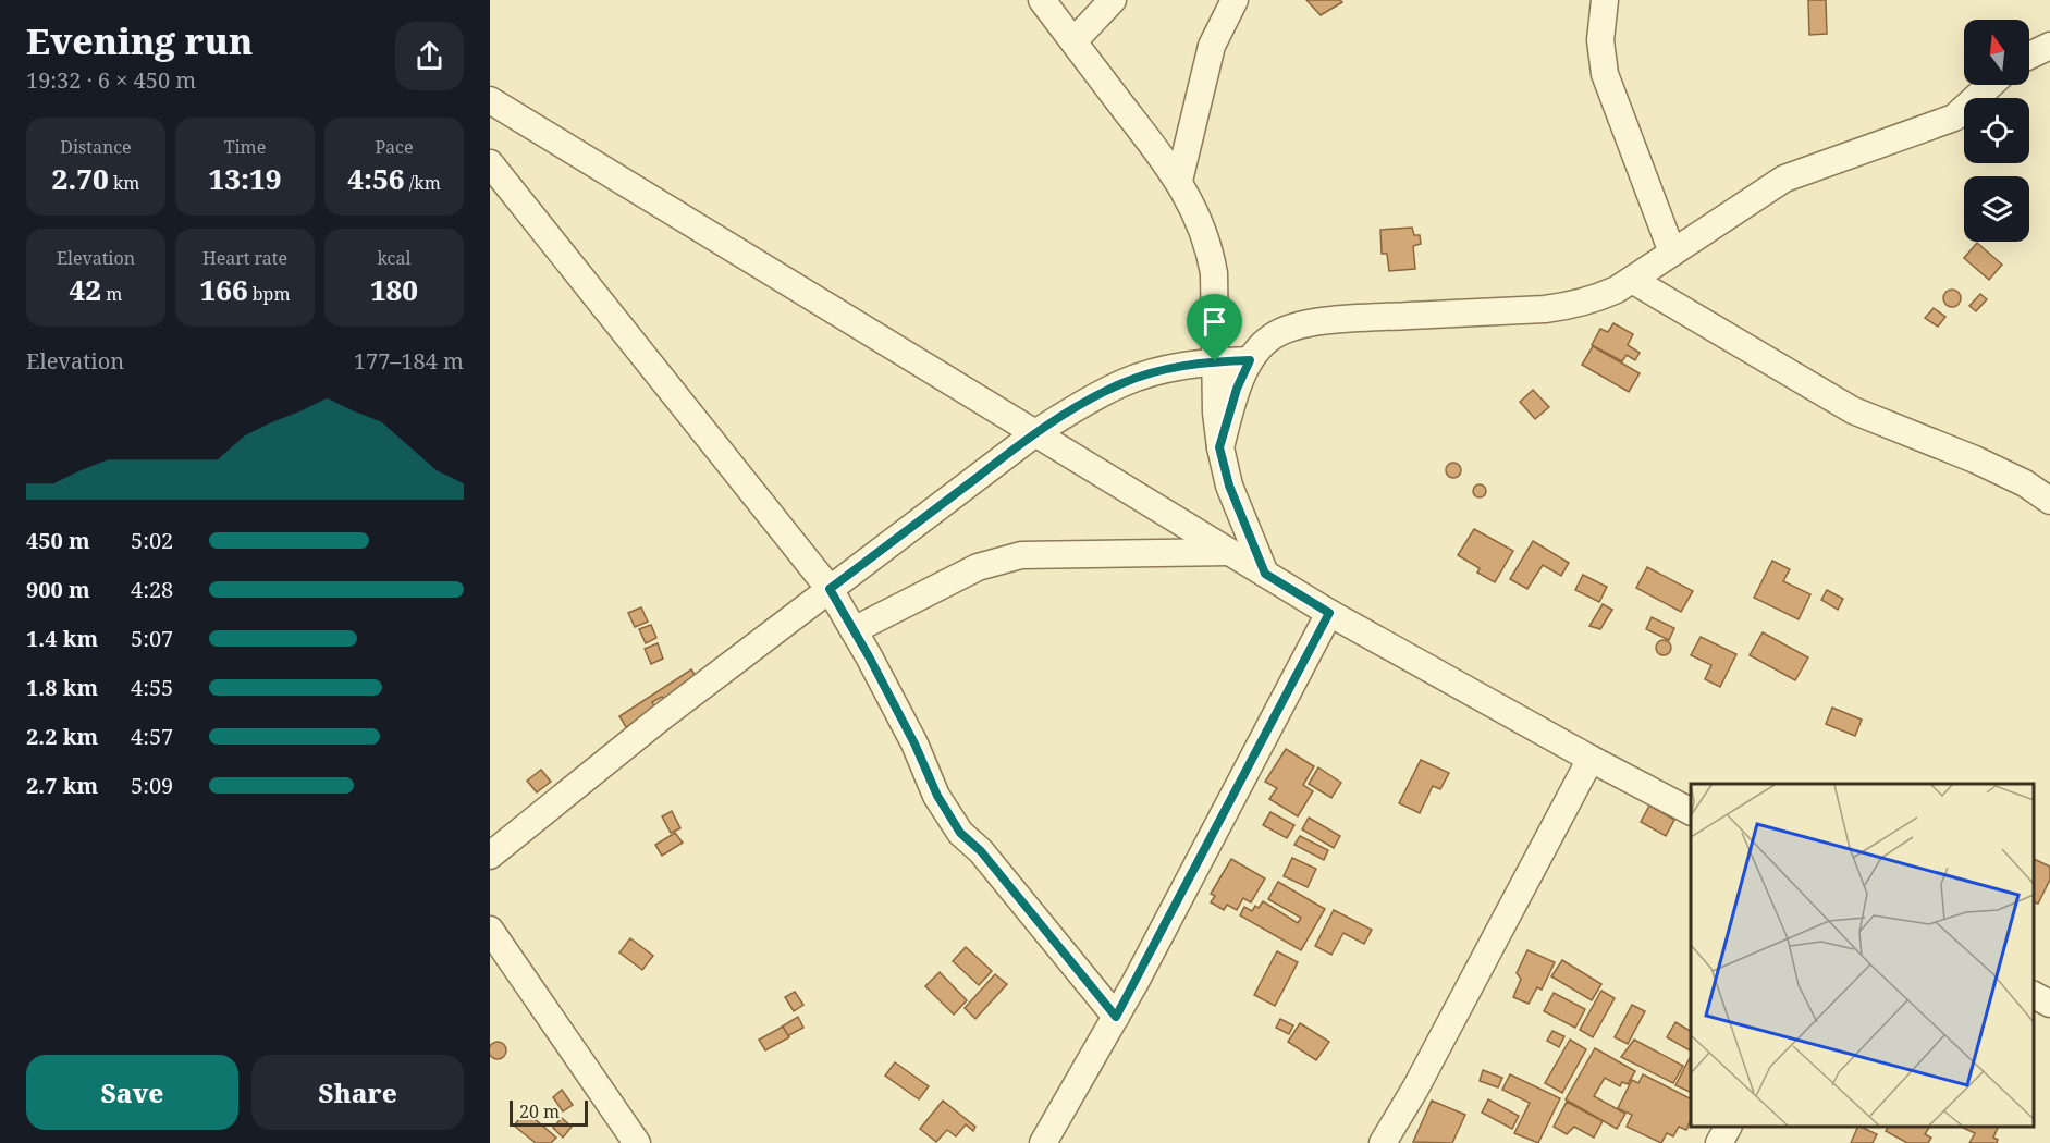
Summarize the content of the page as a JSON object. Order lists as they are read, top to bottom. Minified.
{"scale_bar":"20 m","north":"top","page":{"heading":["Evening run","19:32 · 6 × 450 m"],"stats":[["Distance","2.70 km"],["Time","13:19"],["Pace","4:56 /km"],["Elevation","42 m"],["Heart rate","166 bpm"],["kcal","180"]],"chart":["Elevation","177–184 m"],"list":[{"name":"450 m","note":"5:02"},{"name":"900 m","note":"4:28"},{"name":"1.4 km","note":"5:07"},{"name":"1.8 km","note":"4:55"},{"name":"2.2 km","note":"4:57"},{"name":"2.7 km","note":"5:09"}],"buttons":["Save","Share"],"scale":"20 m"}}
